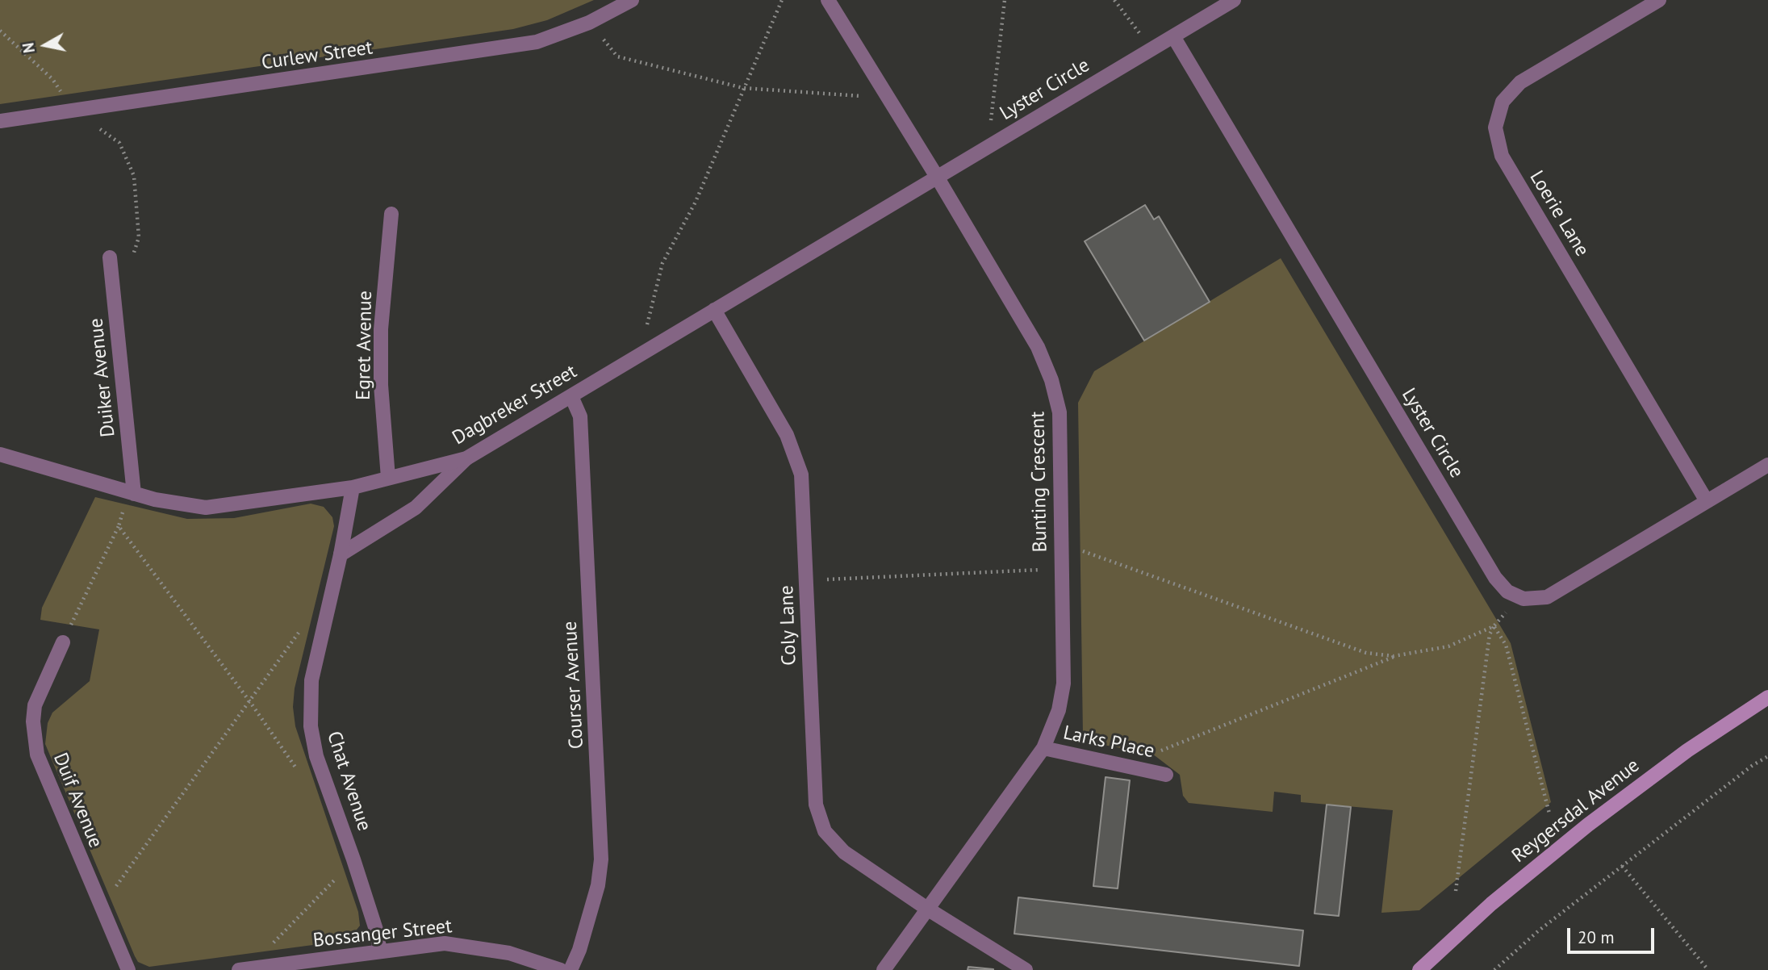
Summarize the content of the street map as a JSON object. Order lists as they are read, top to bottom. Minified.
{"streets":{"main road":["Reygersdal Avenue"],"street":["Curlew Street","Lyster Circle","Loerie Lane","Egret Avenue","Duiker Avenue","Dagbreker Street","Bunting Crescent","Coly Lane","Courser Avenue","Larks Place","Chat Avenue","Duif Avenue","Bossanger Street"]},"crossings":[["Lyster Circle","Dagbreker Street"],["Lyster Circle","Bunting Crescent"],["Egret Avenue","Dagbreker Street"],["Duiker Avenue","Dagbreker Street"],["Dagbreker Street","Bunting Crescent"],["Dagbreker Street","Coly Lane"],["Dagbreker Street","Courser Avenue"],["Dagbreker Street","Chat Avenue"],["Bunting Crescent","Coly Lane"],["Bunting Crescent","Larks Place"],["Chat Avenue","Bossanger Street"]],"scale_bar":"20 m","north":"left"}
